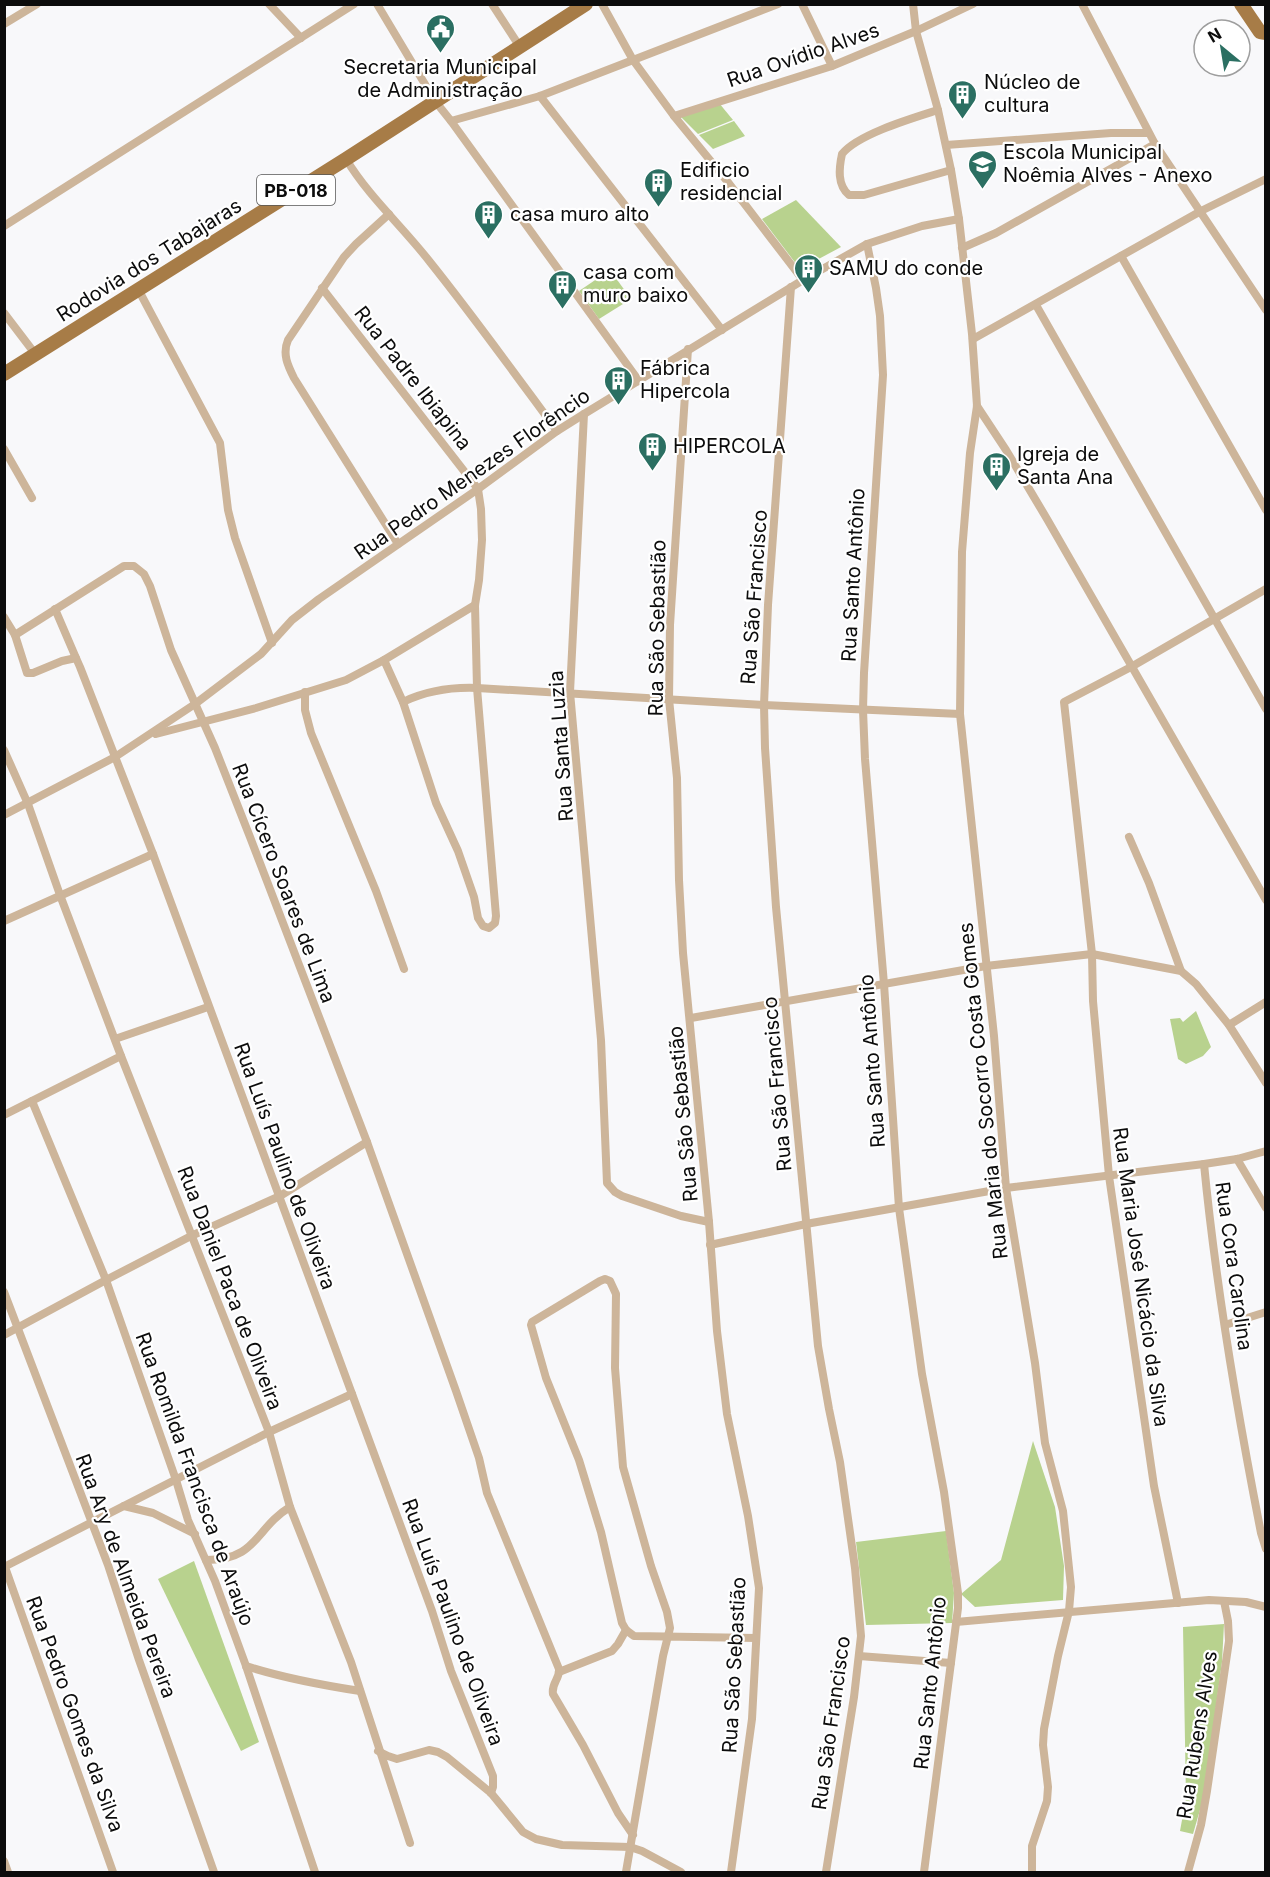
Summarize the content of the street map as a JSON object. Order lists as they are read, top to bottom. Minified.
{"streets":{"main road":["PB-018","Rodovia dos Tabajaras"],"street":["Rua Ovídio Alves","Rua Padre Ibiapina","Rua Pedro Menezes Florêncio","Rua Santo Antônio","Rua São Francisco","Rua São Sebastião","Rua Santa Luzia","Rua Cícero Soares de Lima","Rua Maria do Socorro Costa Gomes","Rua Luís Paulino de Oliveira","Rua Cora Carolina","Rua Maria José Nicácio da Silva","Rua Daniel Paca de Oliveira","Rua Romilda Francisca de Araújo","Rua Ary de Almeida Pereira","Rua Pedro Gomes da Silva","Rua Rubens Alves"]},"crossings":[["Rua Ovídio Alves","Rua Maria do Socorro Costa Gomes"],["Rua Padre Ibiapina","Rua Pedro Menezes Florêncio"],["Rua Pedro Menezes Florêncio","Rua Santo Antônio"],["Rua Pedro Menezes Florêncio","Rua São Francisco"],["Rua Pedro Menezes Florêncio","Rua São Sebastião"],["Rua Pedro Menezes Florêncio","Rua Santa Luzia"],["Rua Pedro Menezes Florêncio","Rua Cícero Soares de Lima"],["Rua Pedro Menezes Florêncio","Rua Maria do Socorro Costa Gomes"],["Rua Pedro Menezes Florêncio","Rua Luís Paulino de Oliveira"],["Rua Pedro Menezes Florêncio","Rua Daniel Paca de Oliveira"],["Rua São Sebastião","Rua Santa Luzia"],["Rua Cícero Soares de Lima","Rua Luís Paulino de Oliveira"]],"places":{"public building":["Secretaria Municipal de Administração"],"building":["Núcleo de cultura","Edificio residencial","casa muro alto","SAMU do conde","casa com muro baixo","Fábrica Hipercola","HIPERCOLA","Igreja de Santa Ana"],"school or university":["Escola Municipal Noêmia Alves - Anexo"]},"north":"top left"}
